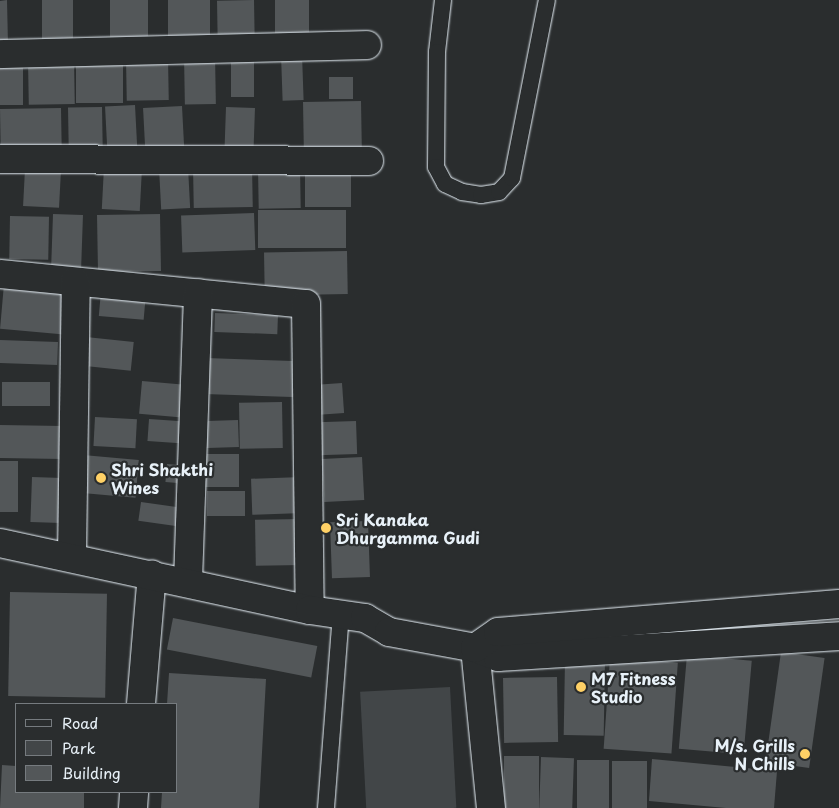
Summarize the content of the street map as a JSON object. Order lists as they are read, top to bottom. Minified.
{"places":["Shri Shakthi Wines","Sri Kanaka Dhurgamma Gudi","M7 Fitness Studio","M/s. Grills N Chills"],"legend":["Road","Park","Building"]}
